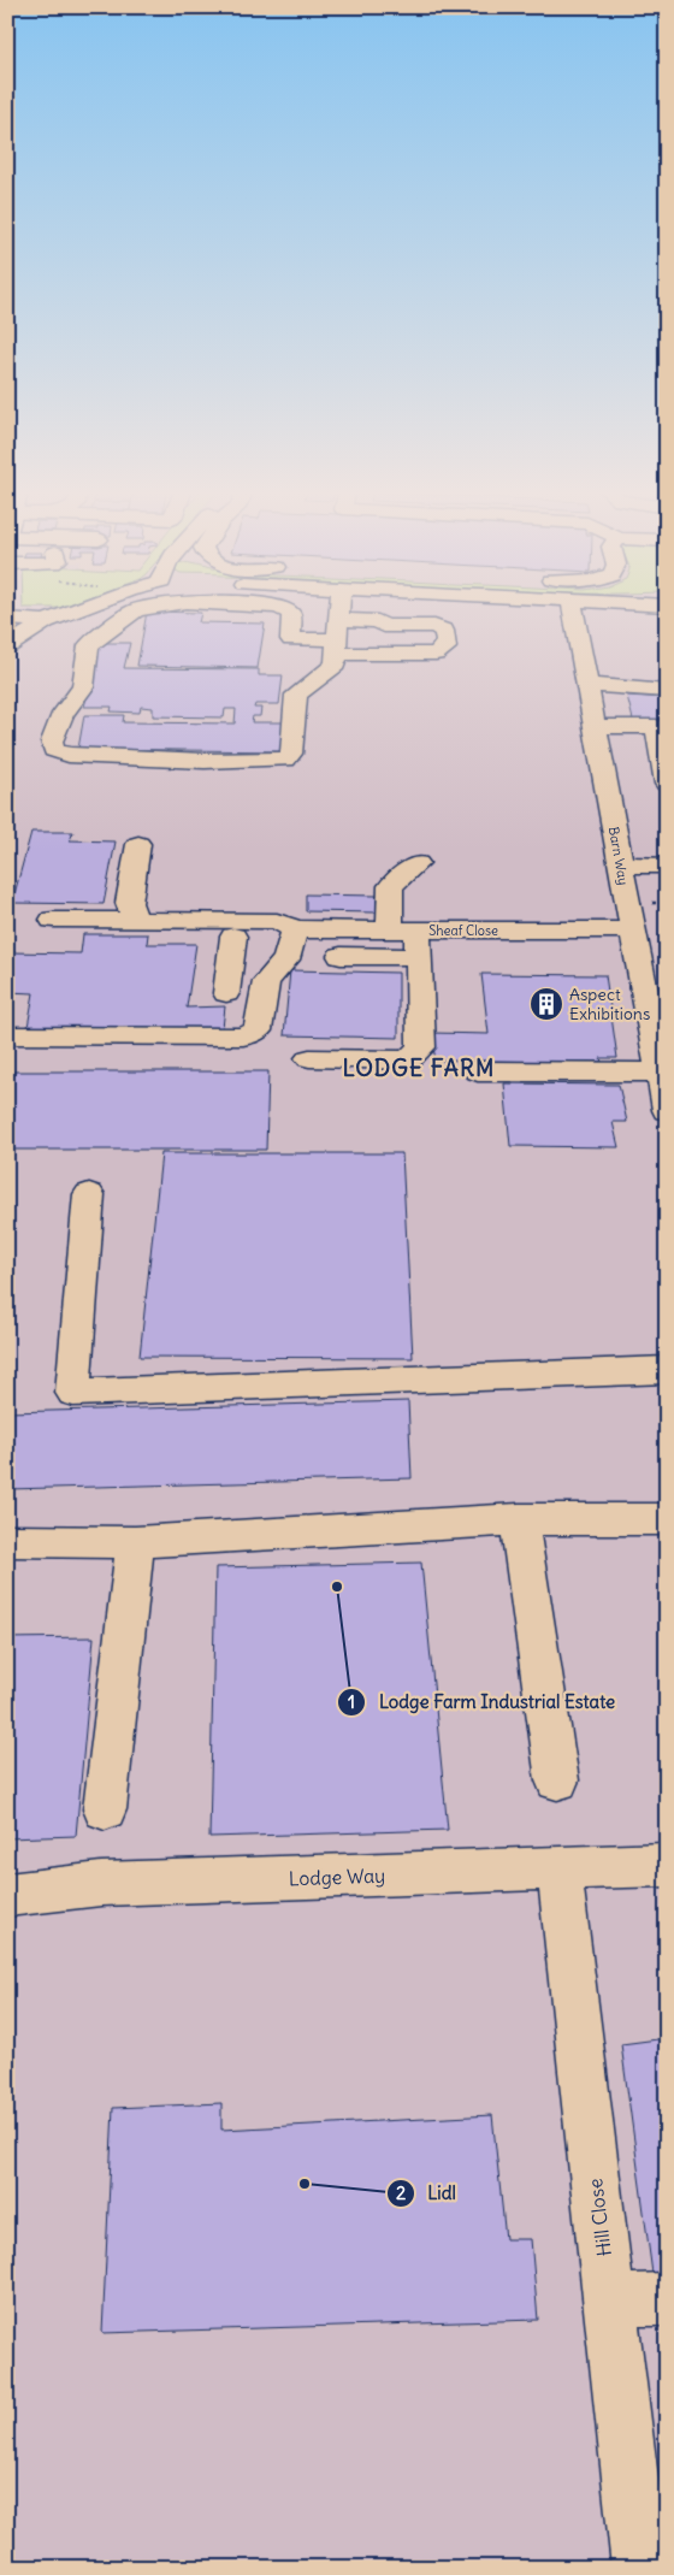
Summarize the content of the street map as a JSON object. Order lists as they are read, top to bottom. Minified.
{"streets":{"street":["Barn Way","Sheaf Close","Lodge Way","Hill Close"]},"crossings":[["Barn Way","Sheaf Close"],["Lodge Way","Hill Close"]],"districts":["LODGE FARM"],"places":{"building":["Aspect Exhibitions"],"other":["Lodge Farm Industrial Estate","Lidl"]}}
